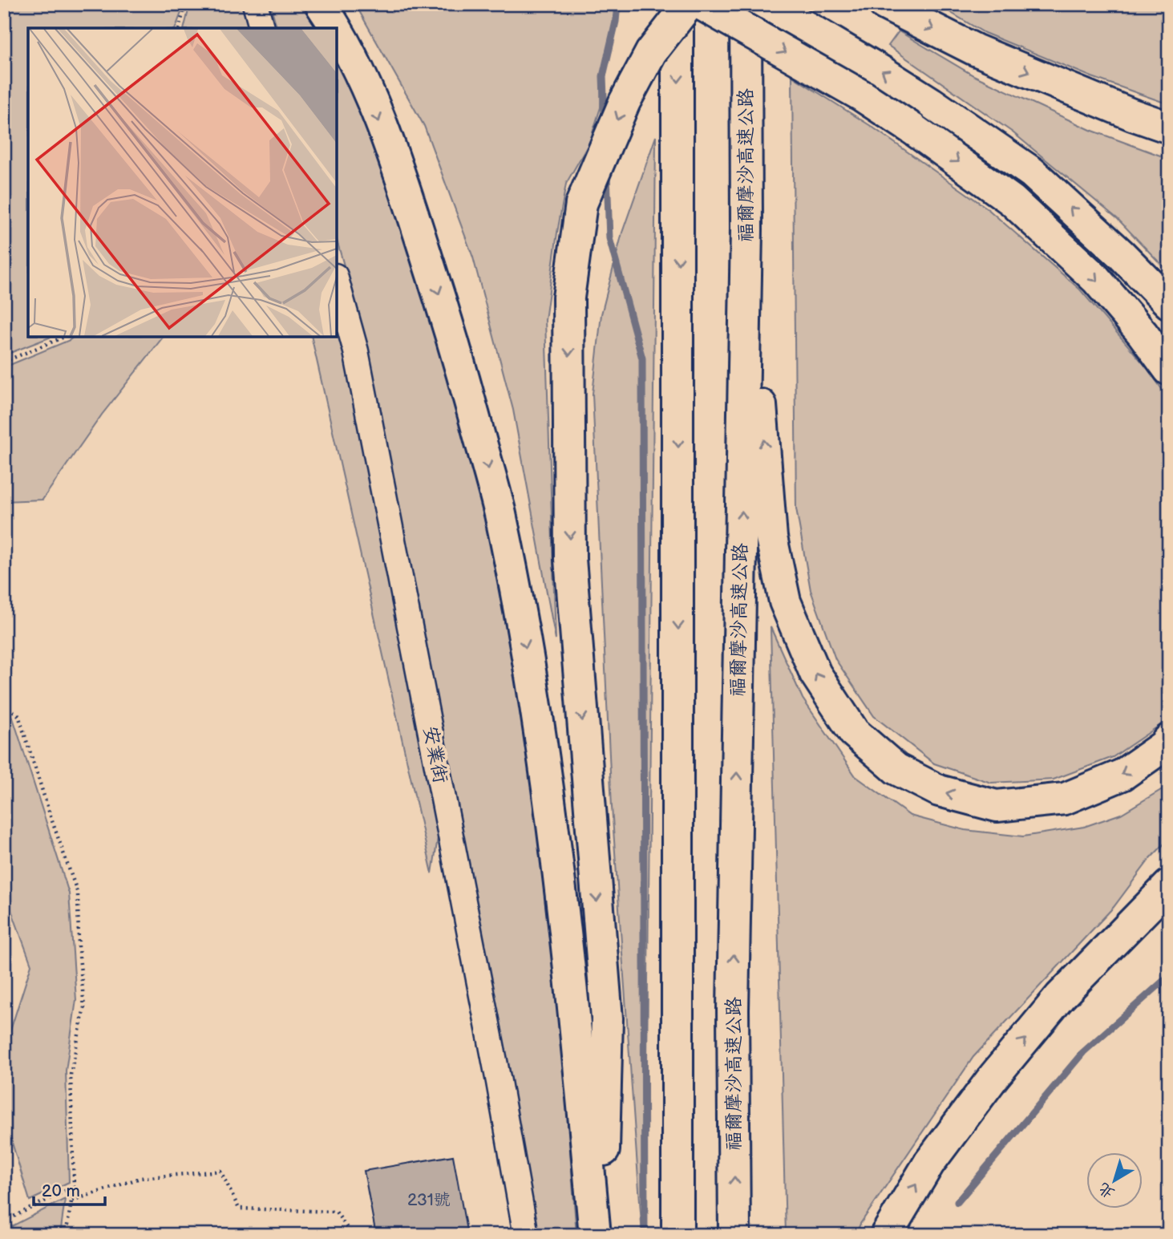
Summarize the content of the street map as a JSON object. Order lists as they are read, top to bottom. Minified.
{"streets":{"highway":["福爾摩沙高速公路"],"street":["安業街"]},"house_numbers":["231號"],"scale_bar":"20 m","north":"bottom left"}
